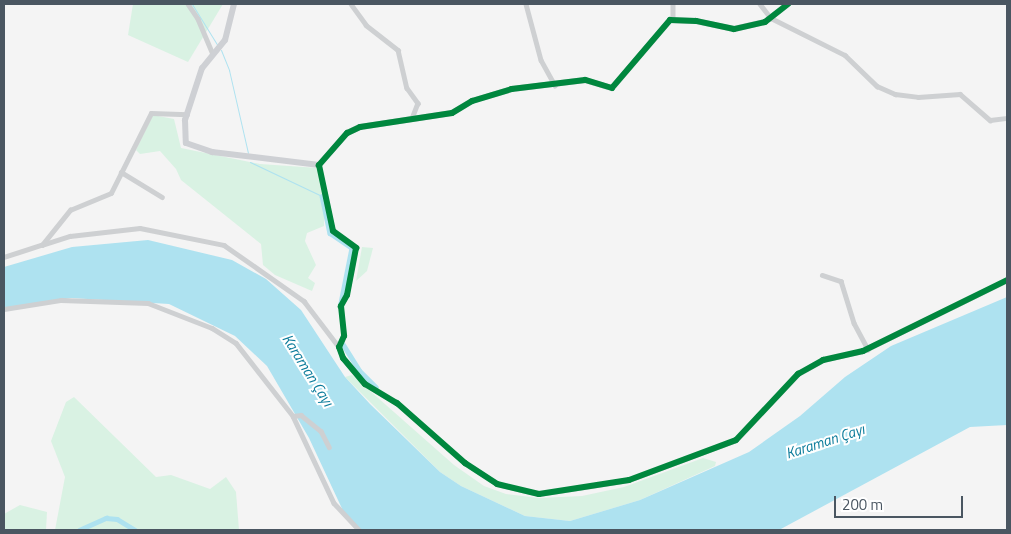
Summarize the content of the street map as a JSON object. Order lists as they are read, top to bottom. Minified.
{"water":["Karaman Çayı"],"scale_bar":"200 m"}
